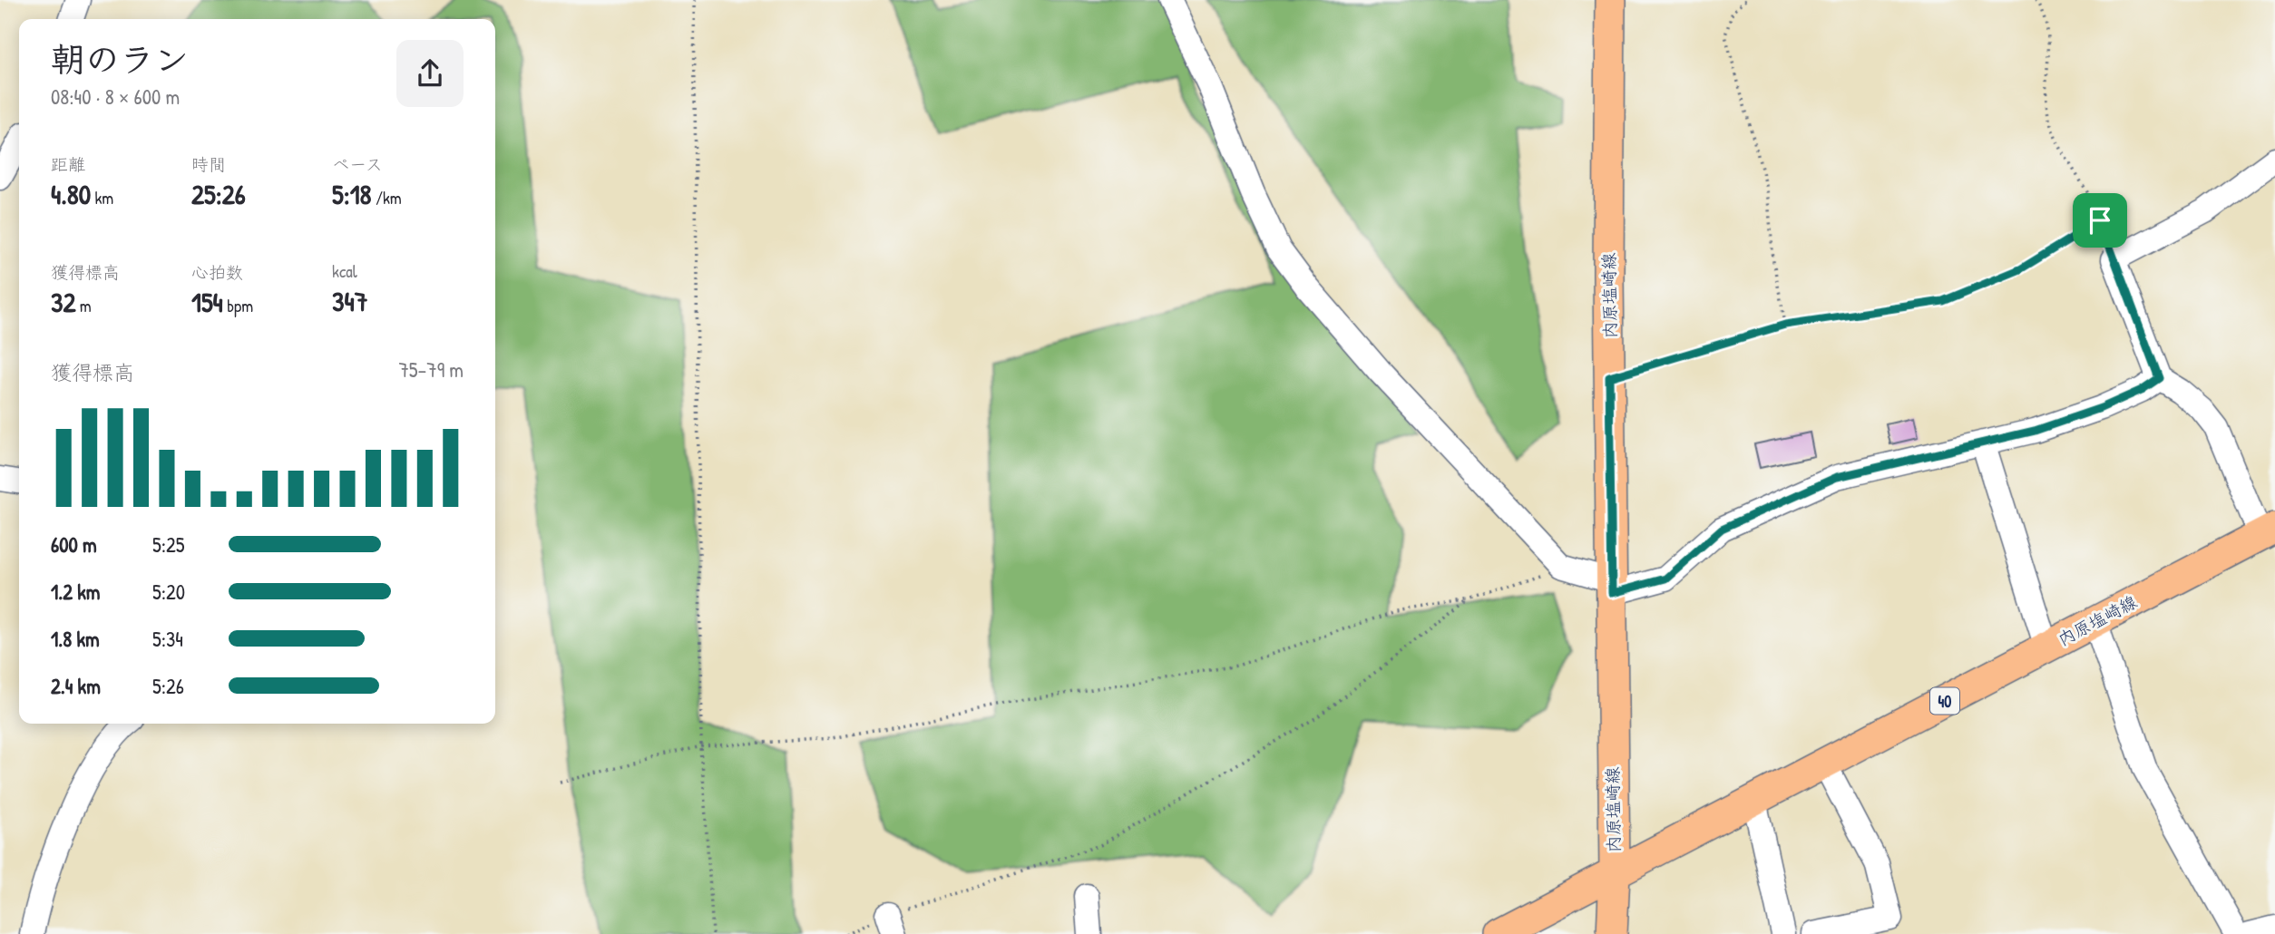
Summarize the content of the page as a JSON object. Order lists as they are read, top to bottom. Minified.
{"streets":{"main road":["内原塩崎線","40"]},"page":{"heading":["朝のラン","08:40 · 8 × 600 m"],"stats":[["距離","4.80 km"],["時間","25:26"],["ペース","5:18 /km"],["獲得標高","32 m"],["心拍数","154 bpm"],["kcal","347"]],"chart":["獲得標高","75–79 m"],"list":[{"name":"600 m","note":"5:25"},{"name":"1.2 km","note":"5:20"},{"name":"1.8 km","note":"5:34"},{"name":"2.4 km","note":"5:26"}]}}
